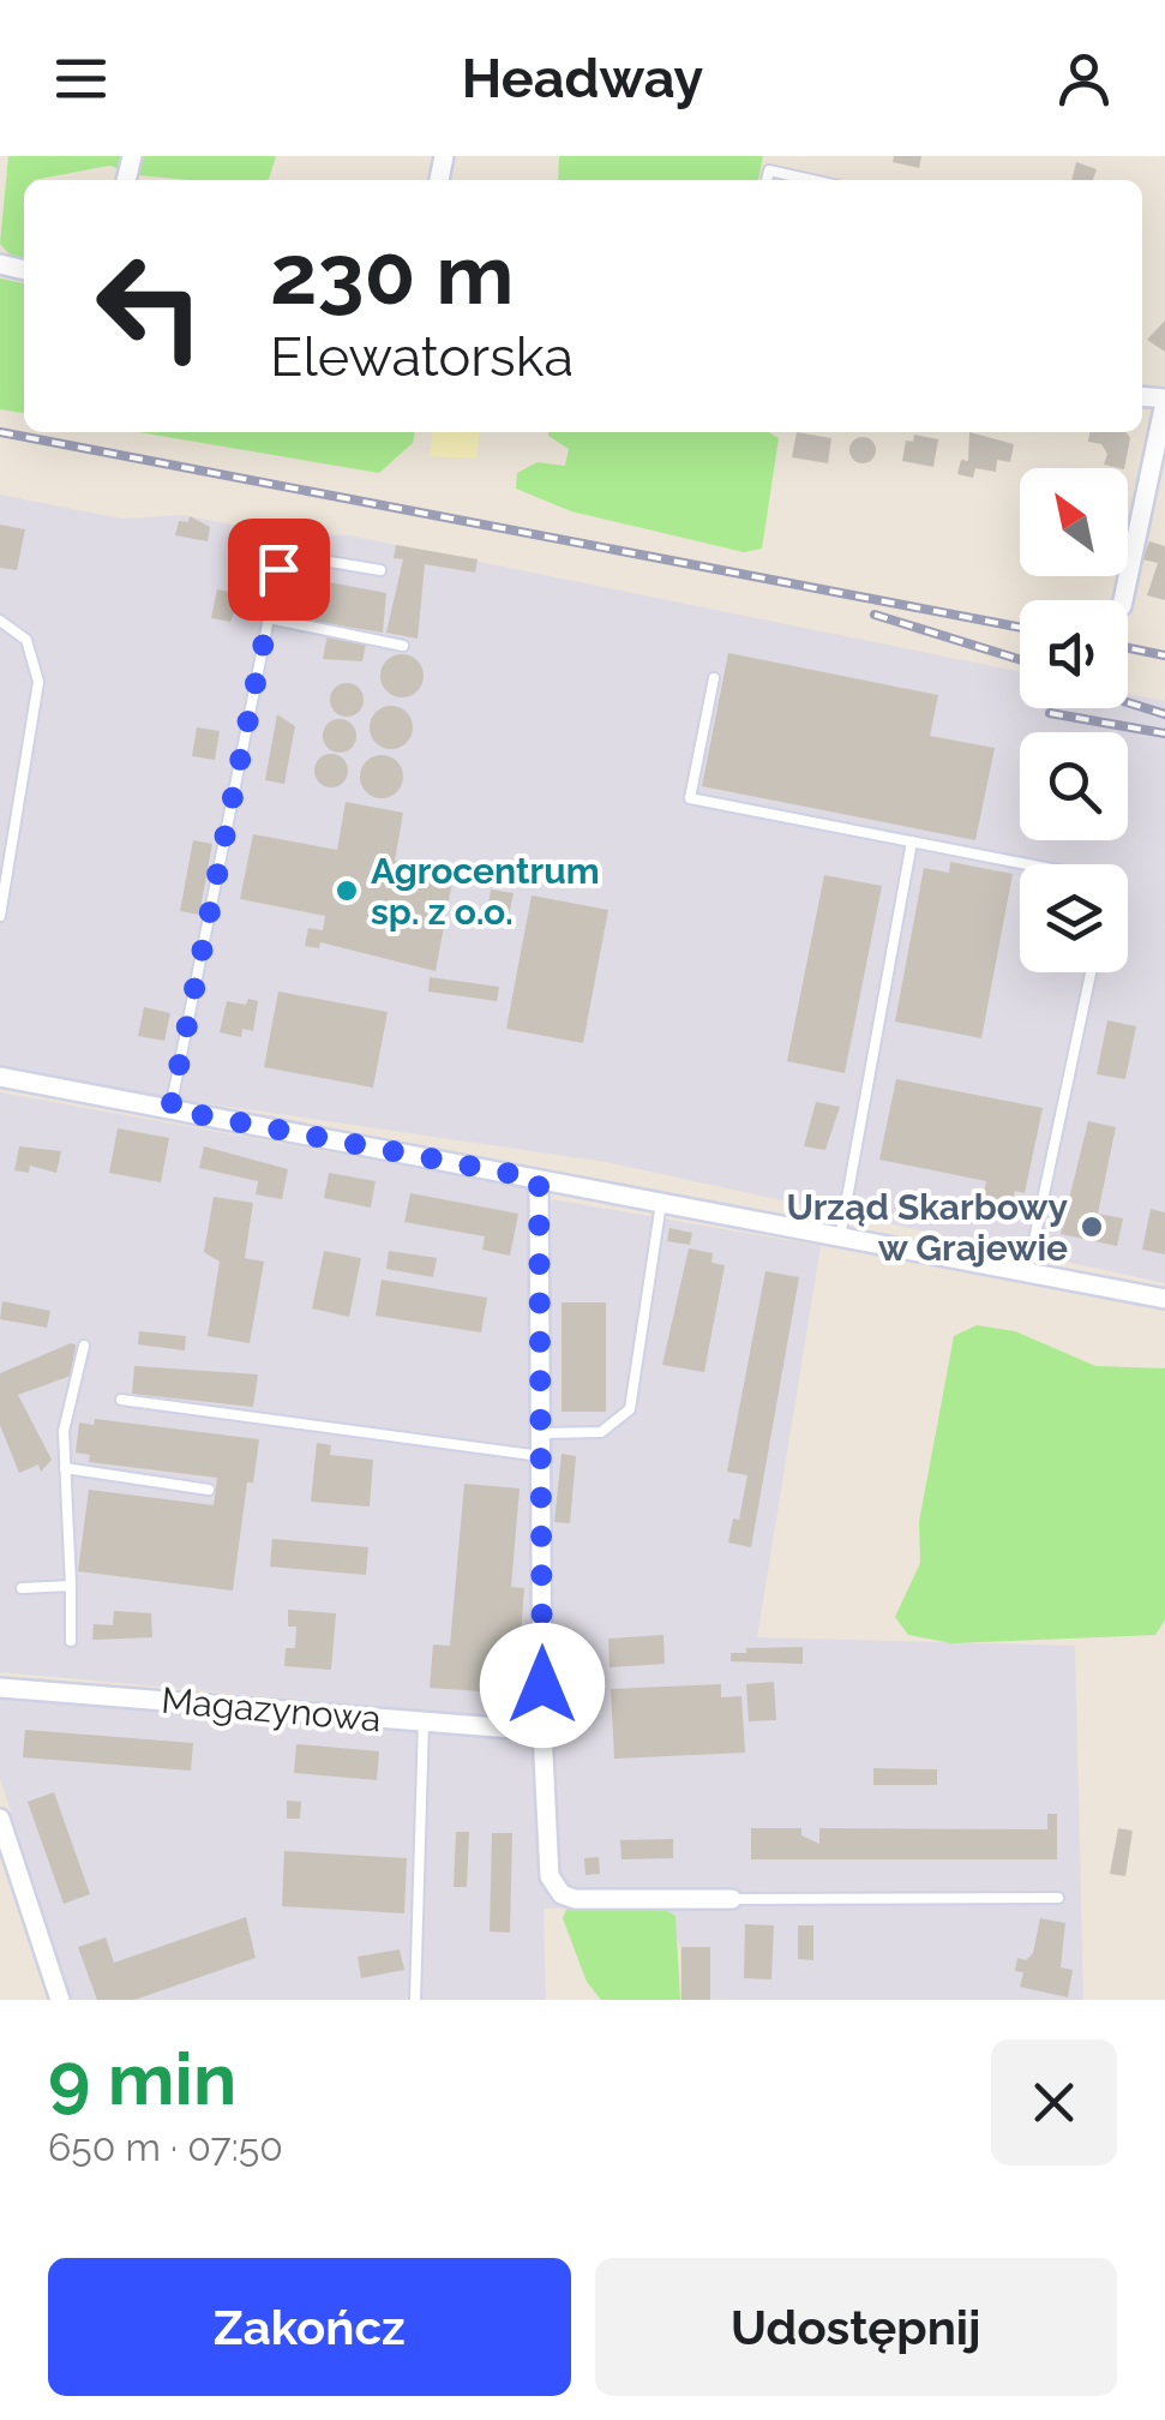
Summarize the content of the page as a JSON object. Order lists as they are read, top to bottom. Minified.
{"streets":{"street":["Magazynowa"]},"places":["Agrocentrum sp. z o.o.","Urząd Skarbowy w Grajewie"],"north":"top left","page":{"header":"Headway","turn":["230 m","Elewatorska"],"heading":["9 min","650 m · 07:50"],"buttons":["Zakończ","Udostępnij"]}}
